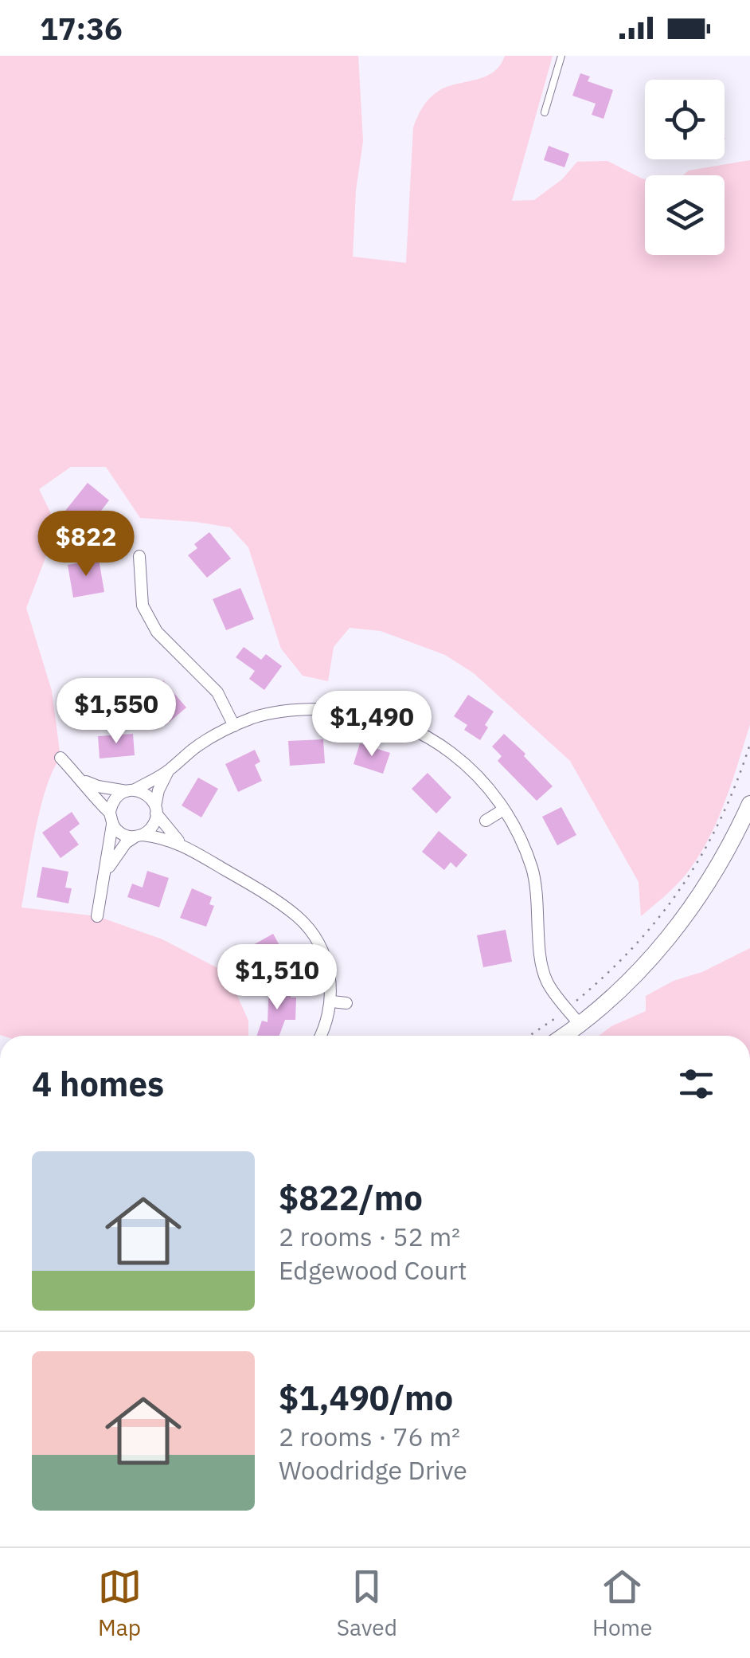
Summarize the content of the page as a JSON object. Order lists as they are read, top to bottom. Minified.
{"page":{"status":"17:36","price":["$822","$1,550","$1,490","$1,510"],"heading":"4 homes","list":[{"name":"$822/mo","note":"2 rooms · 52 m² · Edgewood Court"},{"name":"$1,490/mo","note":"2 rooms · 76 m² · Woodridge Drive"}],"tabs":["Map","Saved","Home"]}}
